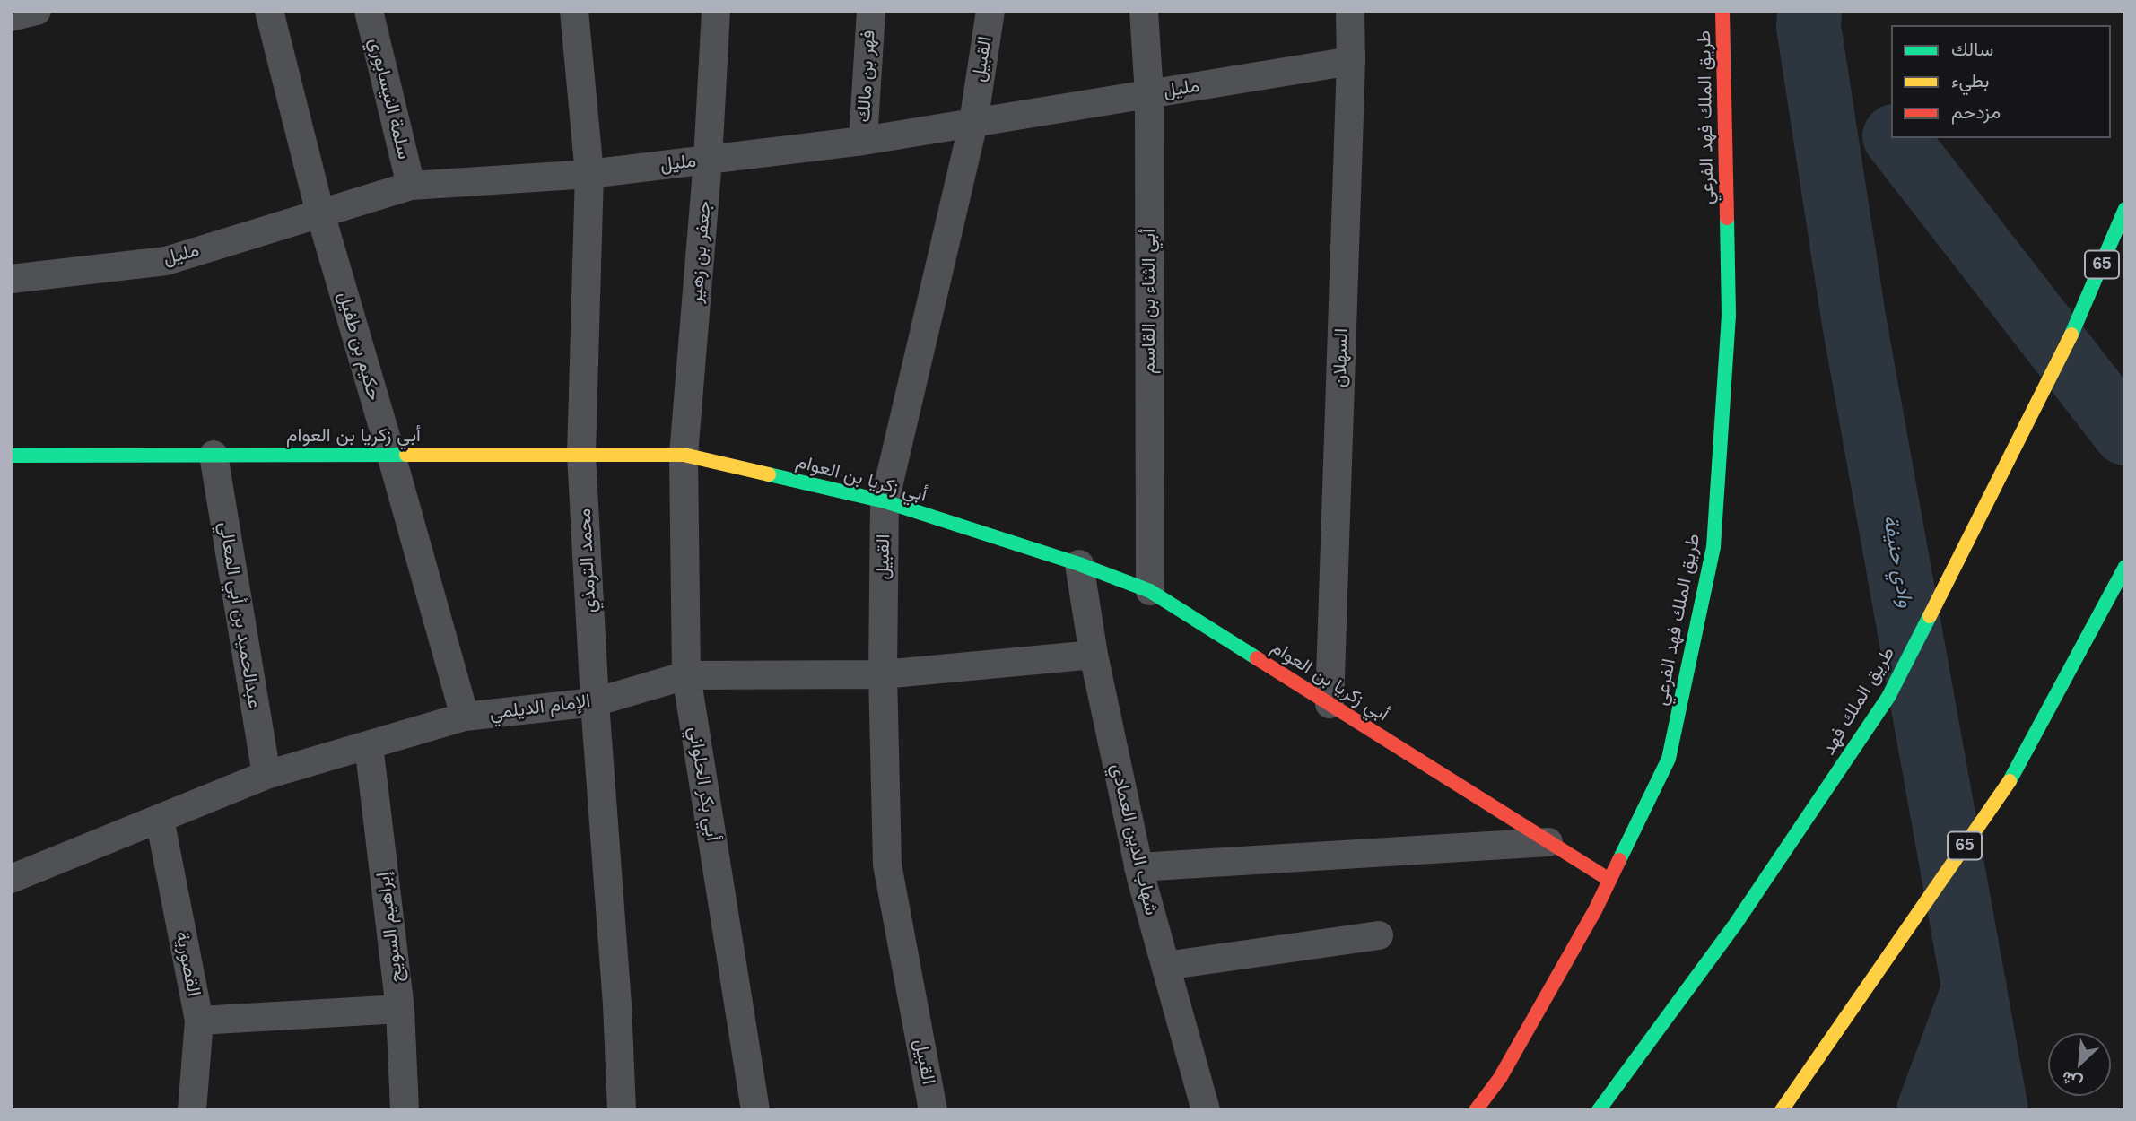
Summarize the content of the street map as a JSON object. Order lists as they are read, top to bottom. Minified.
{"streets":{"main road":["طريق الملك فهد الفرعي","65","أبي زكريا بن العوام","طريق الملك فهد"],"street":["القبيل","فهر بن مالك","مليل","سلمة النيسابوري","جعفر بن زهير","أبي الثناء بن القاسم","حكيم بن طفيل","السهلان","محمد الترمذي","عبدالحميد بن أبي المعالي","الإمام الديلمي","أبي بكر الحلواني","شهاب الدين العمادي","إبراهيم السويح","القصورية"]},"crossings":[["القبيل","مليل"],["القبيل","أبي زكريا بن العوام"],["القبيل","الإمام الديلمي"],["فهر بن مالك","مليل"],["مليل","سلمة النيسابوري"],["مليل","جعفر بن زهير"],["مليل","أبي الثناء بن القاسم"],["مليل","حكيم بن طفيل"],["مليل","السهلان"],["مليل","محمد الترمذي"],["طريق الملك فهد الفرعي","أبي زكريا بن العوام"],["جعفر بن زهير","أبي زكريا بن العوام"],["جعفر بن زهير","أبي بكر الحلواني"],["أبي الثناء بن القاسم","أبي زكريا بن العوام"],["حكيم بن طفيل","أبي زكريا بن العوام"],["حكيم بن طفيل","الإمام الديلمي"],["السهلان","أبي زكريا بن العوام"],["أبي زكريا بن العوام","محمد الترمذي"],["أبي زكريا بن العوام","عبدالحميد بن أبي المعالي"],["أبي زكريا بن العوام","أبي بكر الحلواني"],["أبي زكريا بن العوام","شهاب الدين العمادي"],["محمد الترمذي","الإمام الديلمي"],["عبدالحميد بن أبي المعالي","الإمام الديلمي"],["الإمام الديلمي","أبي بكر الحلواني"],["الإمام الديلمي","شهاب الدين العمادي"],["الإمام الديلمي","إبراهيم السويح"],["الإمام الديلمي","القصورية"]],"water":["وادي حنيفة"],"legend":["سالك","بطيء","مزدحم"],"north":"bottom left"}
